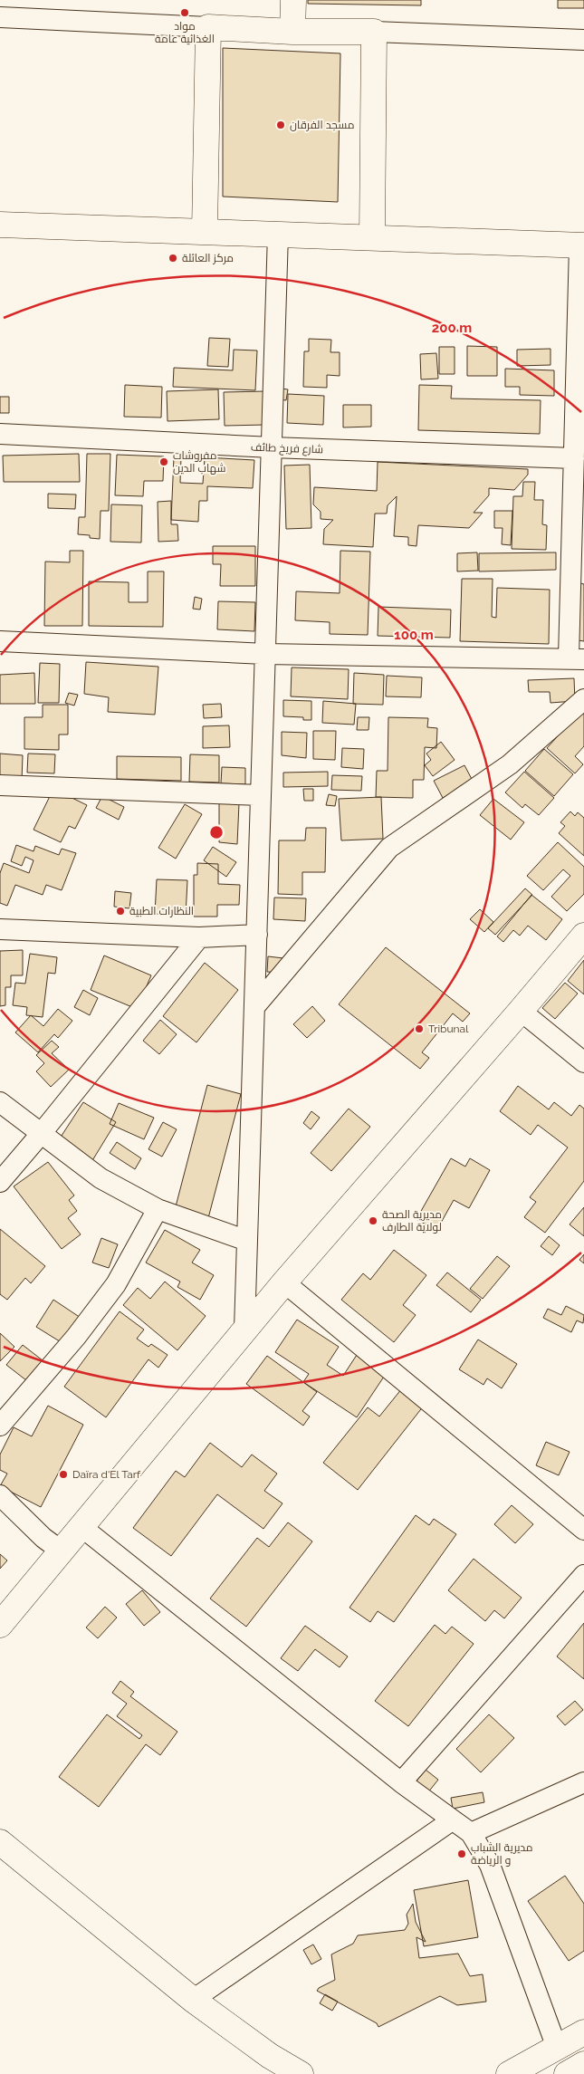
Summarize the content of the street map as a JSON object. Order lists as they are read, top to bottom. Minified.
{"streets":{"street":["شارع فريخ طائف"]},"places":["مواد الغذائية عامة","مسجد الفرقان","مركز العائلة","مفروشات شهاب الدين","النظارات الطبية","Tribunal","مديرية الصحة لولاية الطارف","Daïra d'El Tarf","مديرية الشباب و الرياضة"],"rings":["200 m","100 m"]}
